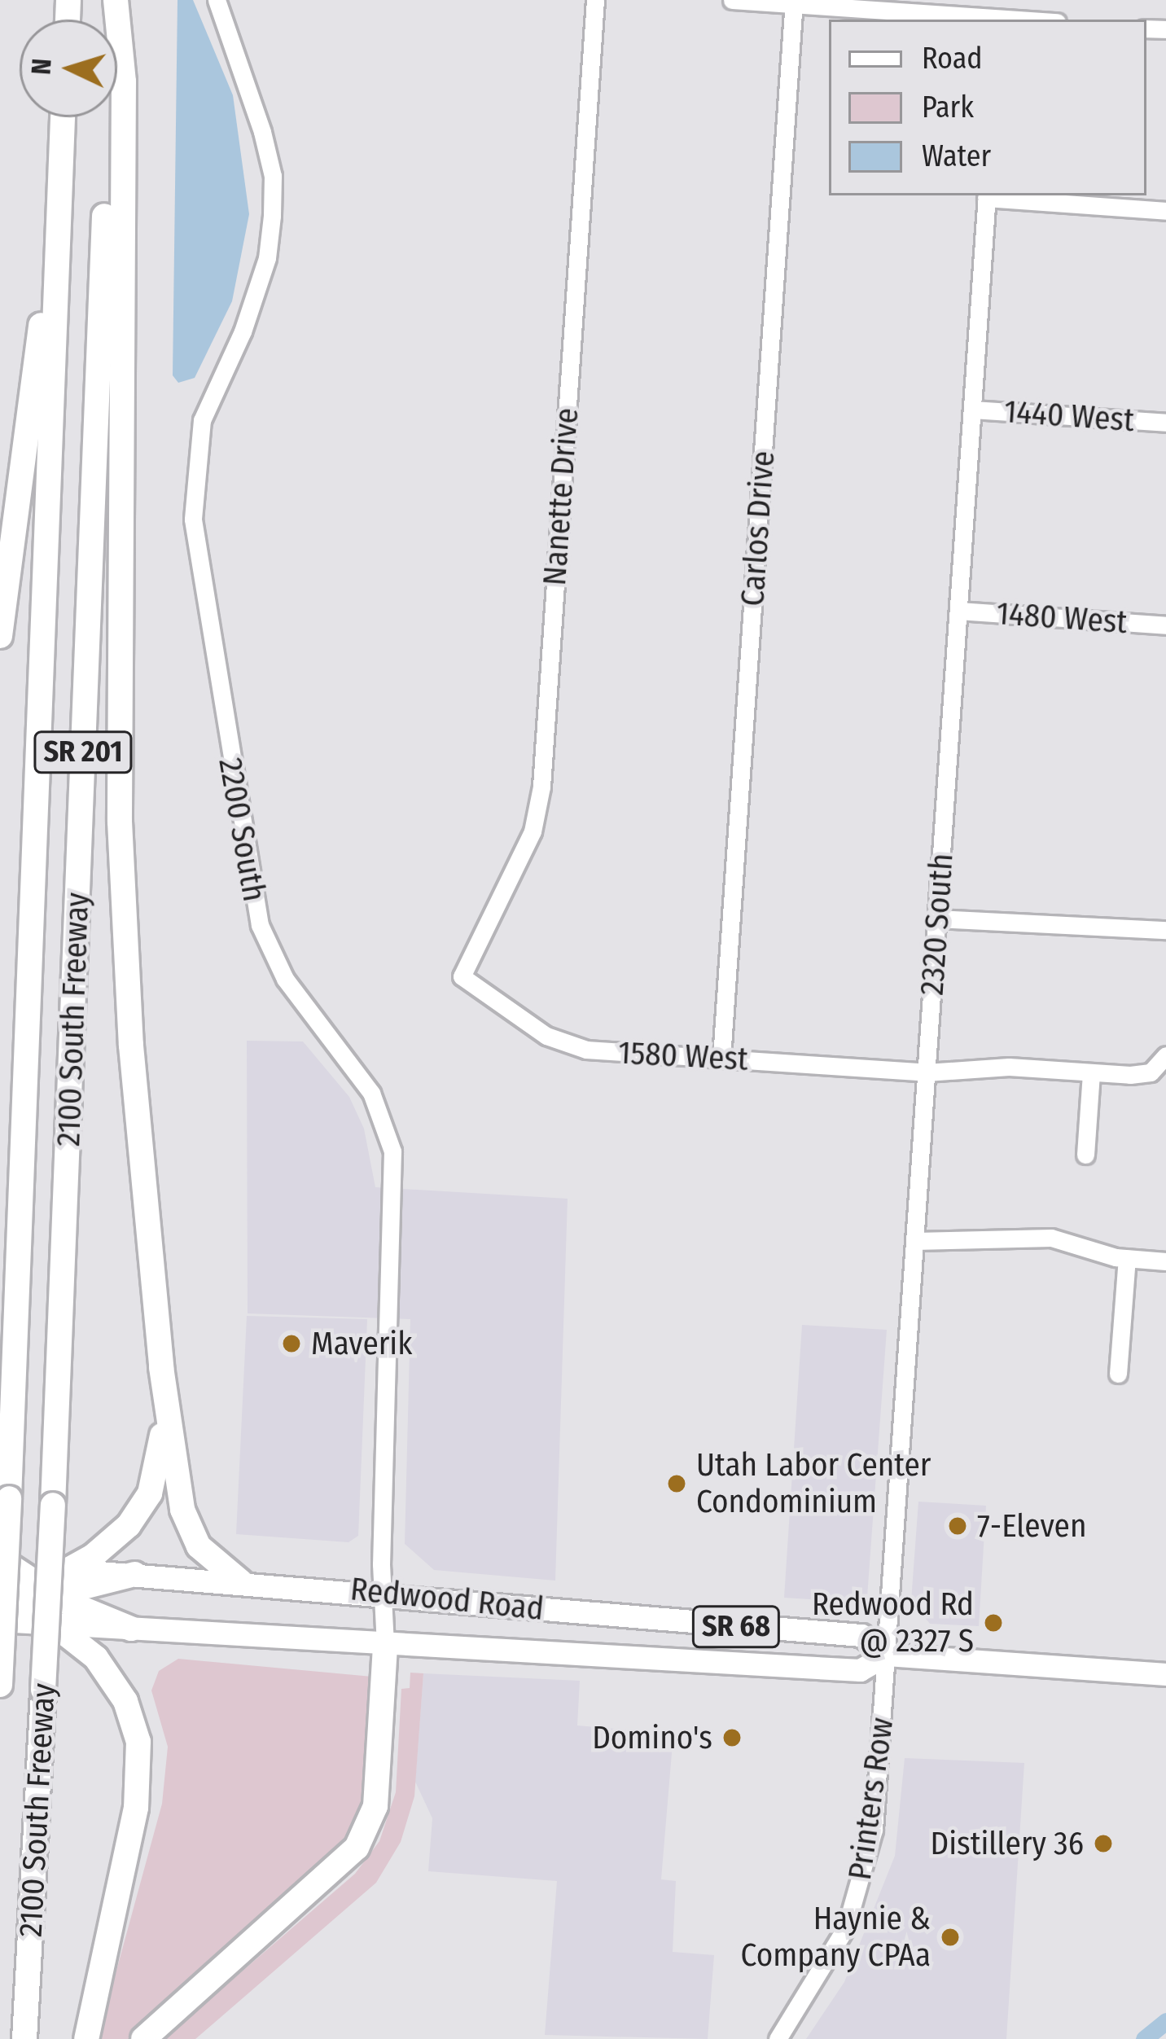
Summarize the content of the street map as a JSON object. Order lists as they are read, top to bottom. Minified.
{"streets":{"highway":["SR 201","2100 South Freeway"],"main road":["Redwood Road","SR 68"],"street":["1440 West","Nanette Drive","Carlos Drive","1480 West","2200 South","2320 South","1580 West","Printers Row"]},"crossings":[["1440 West","2320 South"],["Nanette Drive","1580 West"],["Carlos Drive","1580 West"],["1480 West","2320 South"],["2200 South","Redwood Road"],["2320 South","1580 West"],["2320 South","Redwood Road"],["2320 South","Printers Row"],["Redwood Road","Printers Row"]],"places":["Maverik","Utah Labor Center Condominium","7-Eleven","Redwood Rd @ 2327 S","Domino's","Distillery 36","Haynie & Company CPAa"],"legend":["Road","Park","Water"],"north":"left"}
